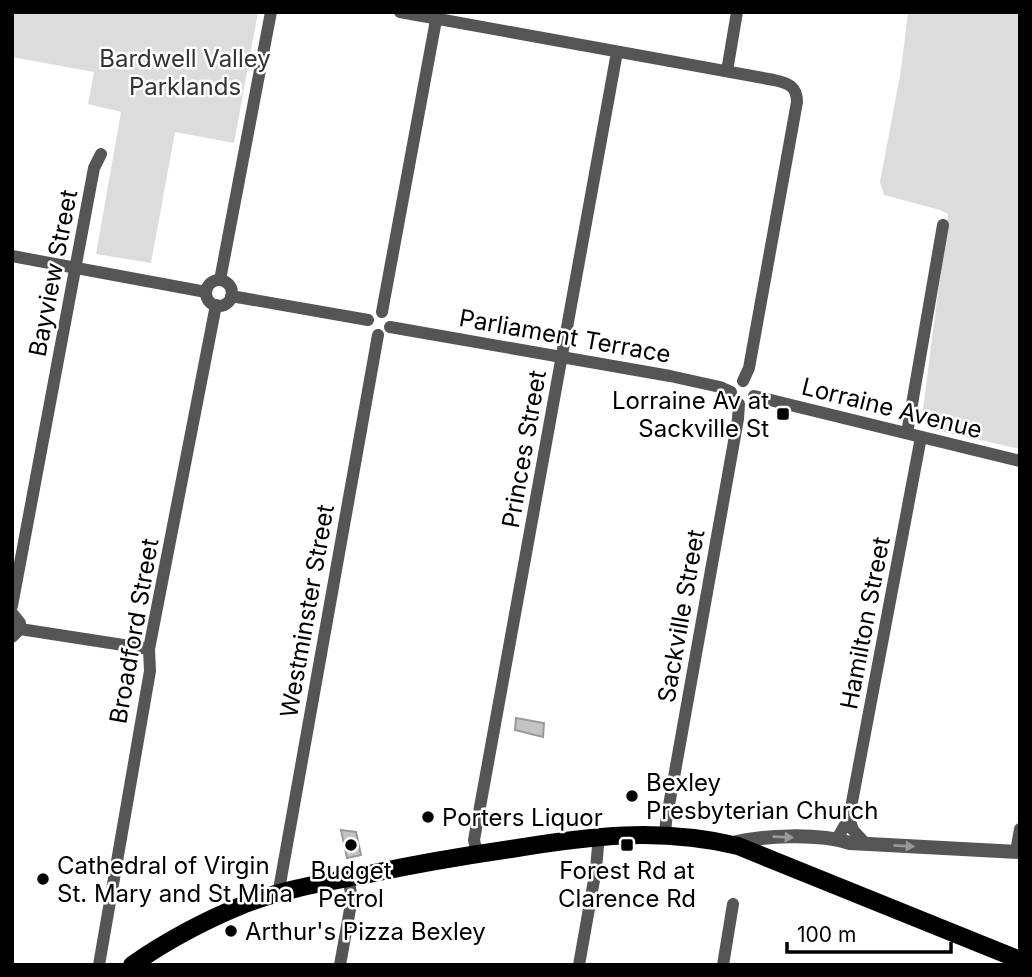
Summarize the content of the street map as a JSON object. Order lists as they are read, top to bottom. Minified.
{"streets":{"street":["Bayview Street","Parliament Terrace","Lorraine Avenue","Princes Street","Westminster Street","Sackville Street","Hamilton Street","Broadford Street"]},"crossings":[["Parliament Terrace","Lorraine Avenue"],["Parliament Terrace","Princes Street"],["Parliament Terrace","Westminster Street"],["Parliament Terrace","Sackville Street"],["Lorraine Avenue","Sackville Street"],["Lorraine Avenue","Hamilton Street"]],"parks":["Bardwell Valley Parklands"],"places":{"transit":["Lorraine Av at Sackville St","Forest Rd at Clarence Rd"],"other":["Bexley Presbyterian Church","Porters Liquor","Budget Petrol","Cathedral of Virgin St. Mary and St Mina","Arthur's Pizza Bexley"]},"scale_bar":"100 m"}
